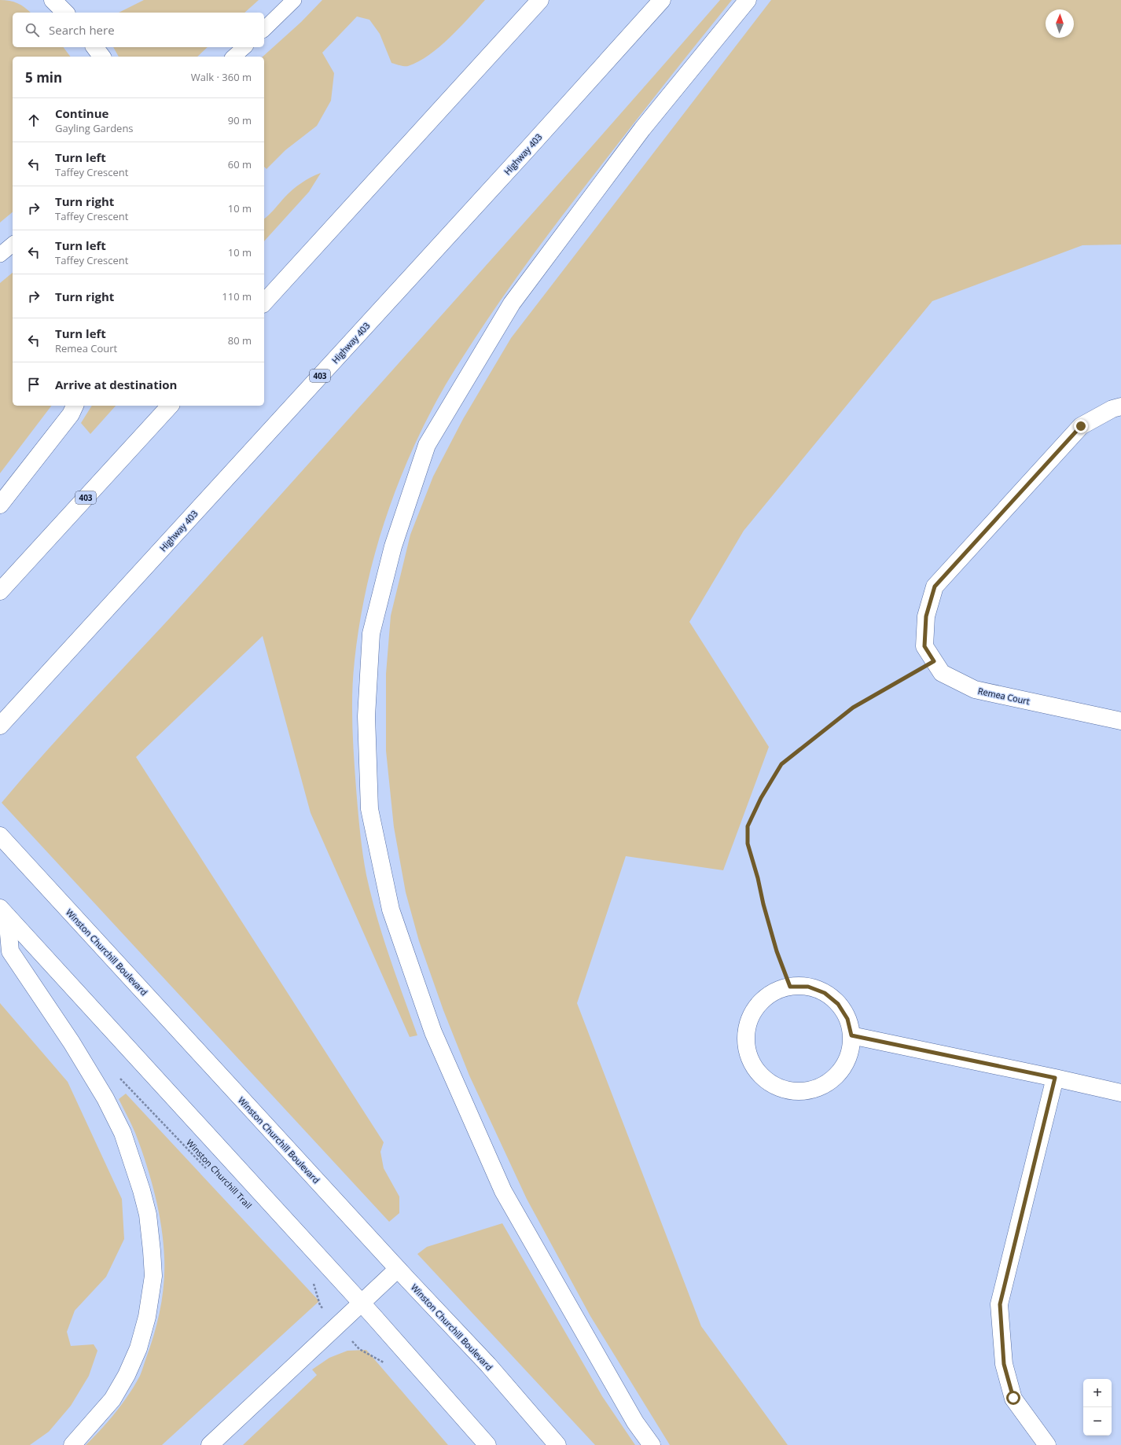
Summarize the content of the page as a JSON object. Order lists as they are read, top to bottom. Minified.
{"streets":{"main road":["Highway 403","403","Remea Court","Winston Churchill Boulevard"],"path":["Winston Churchill Trail"]},"north":"top","page":{"search":"Search here","heading":["5 min","Walk · 360 m"],"list":[["Continue","Gayling Gardens","90 m"],["Turn left","Taffey Crescent","60 m"],["Turn right","Taffey Crescent","10 m"],["Turn left","Taffey Crescent","10 m"],["Turn right","110 m"],["Turn left","Remea Court","80 m"],"Arrive at destination"],"map_buttons":["+","−"]}}
